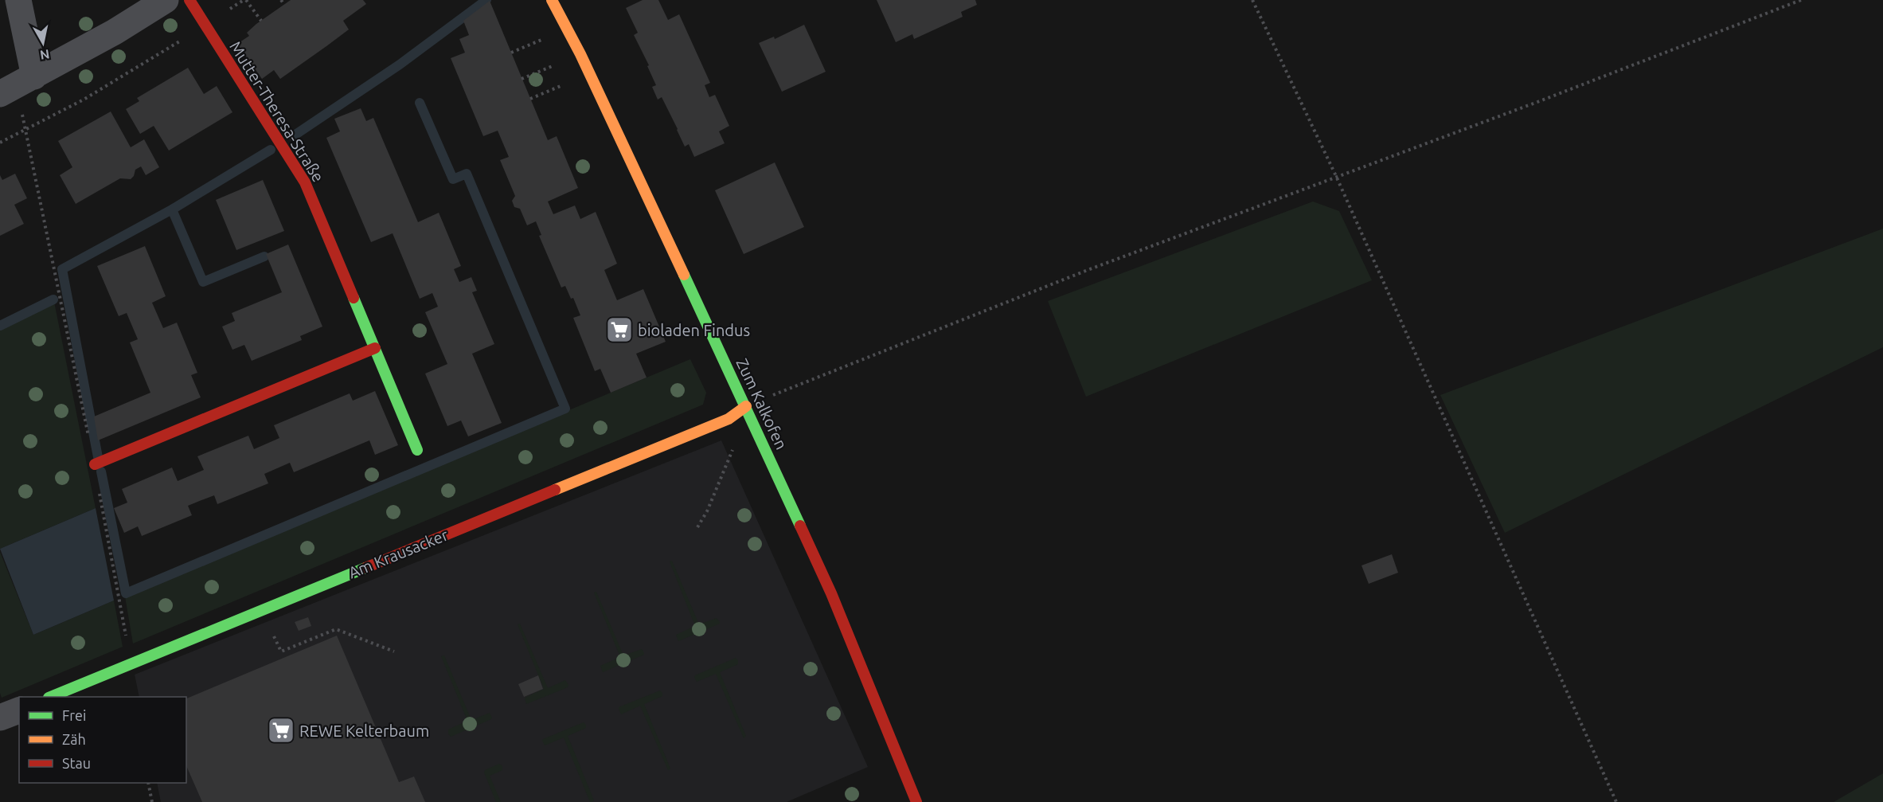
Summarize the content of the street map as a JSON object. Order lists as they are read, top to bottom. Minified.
{"streets":{"street":["Mutter-Theresa-Straße","Zum Kalkofen","Am Krausacker"]},"crossings":[["Zum Kalkofen","Am Krausacker"]],"places":{"supermarket":["bioladen Findus","REWE Kelterbaum"]},"legend":["Frei","Zäh","Stau"],"north":"bottom"}
